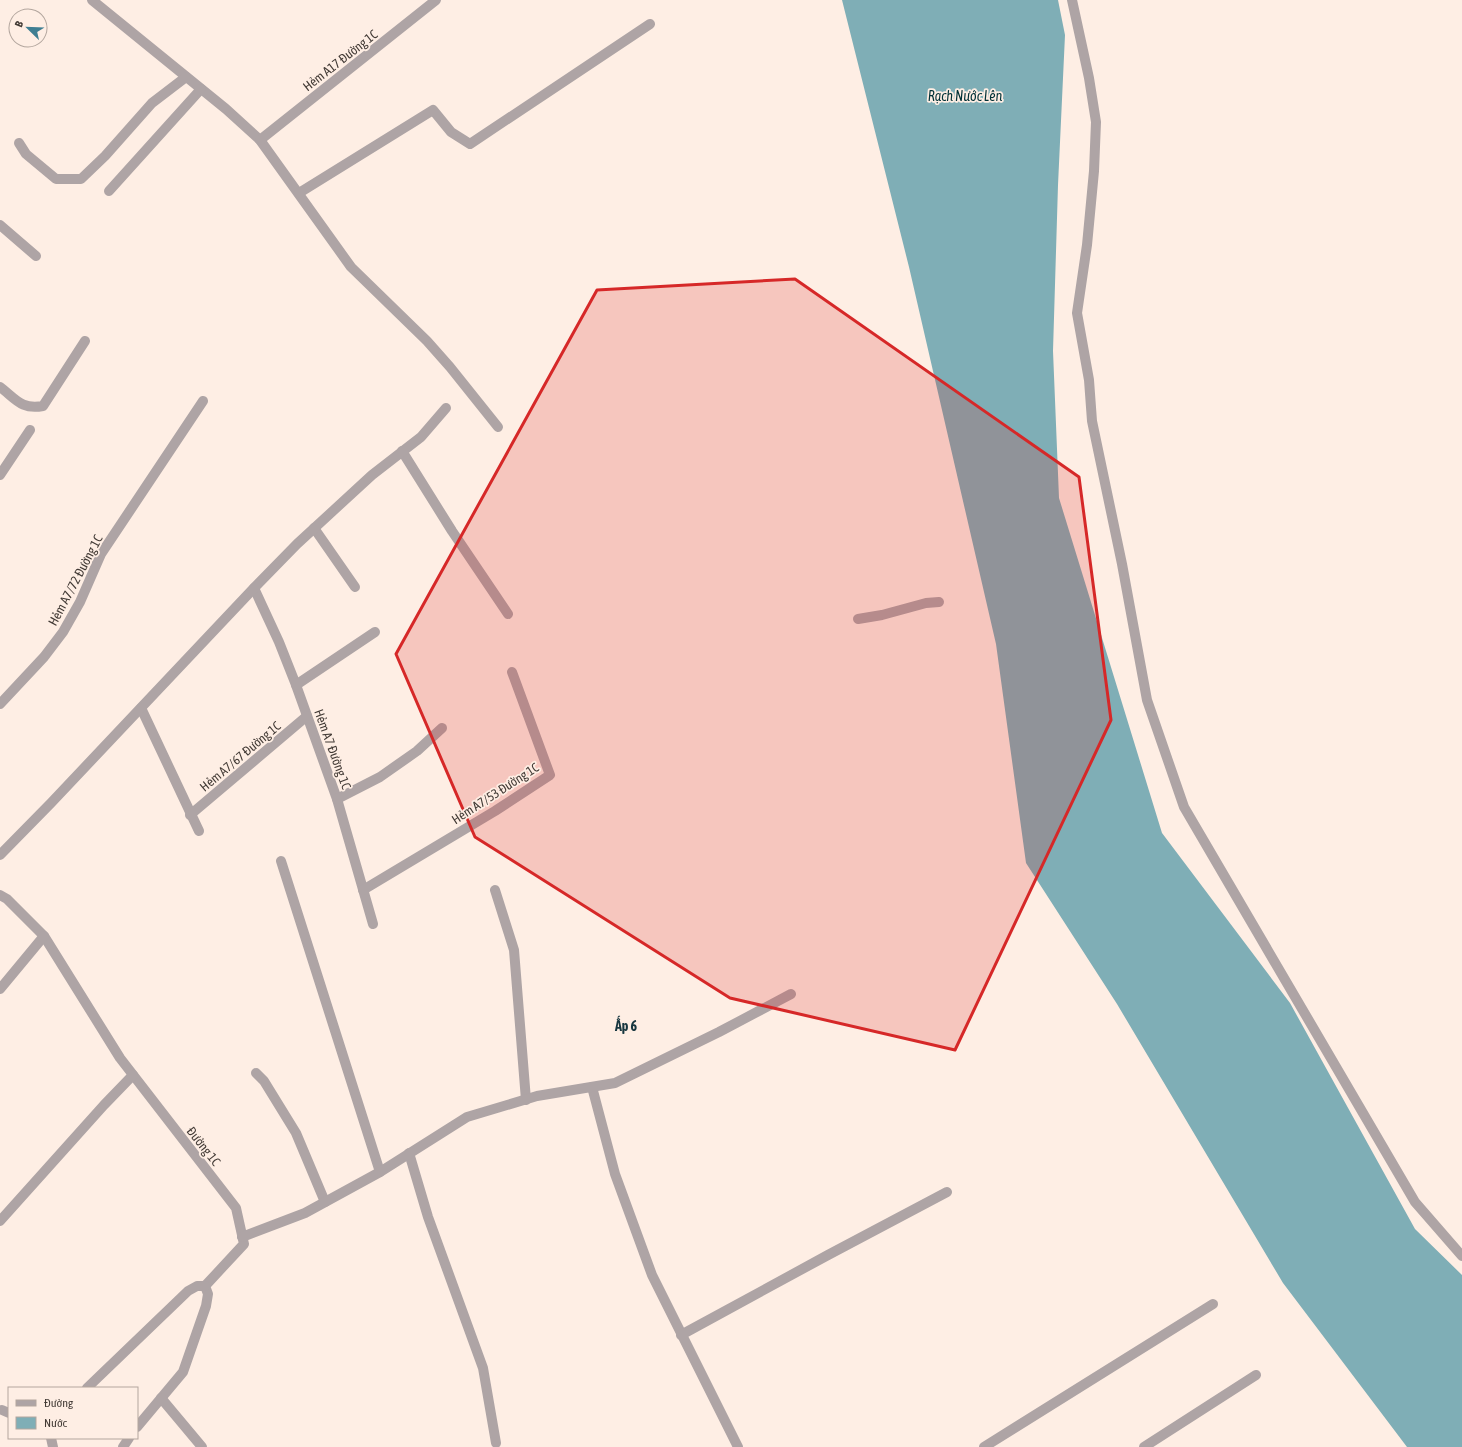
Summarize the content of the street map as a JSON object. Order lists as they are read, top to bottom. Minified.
{"streets":{"street":["Hẻm A17 Đường 1C","Hẻm A7/72 Đường 1C","Hẻm A7 Đường 1C","Hẻm A7/67 Đường 1C","Hẻm A7/53 Đường 1C","Đường 1C"]},"crossings":[["Hẻm A7 Đường 1C","Hẻm A7/67 Đường 1C"],["Hẻm A7 Đường 1C","Hẻm A7/53 Đường 1C"]],"districts":["Ấp 6"],"water":["Rạch Nước Lên"],"legend":["Đường","Nước"],"north":"top left"}
